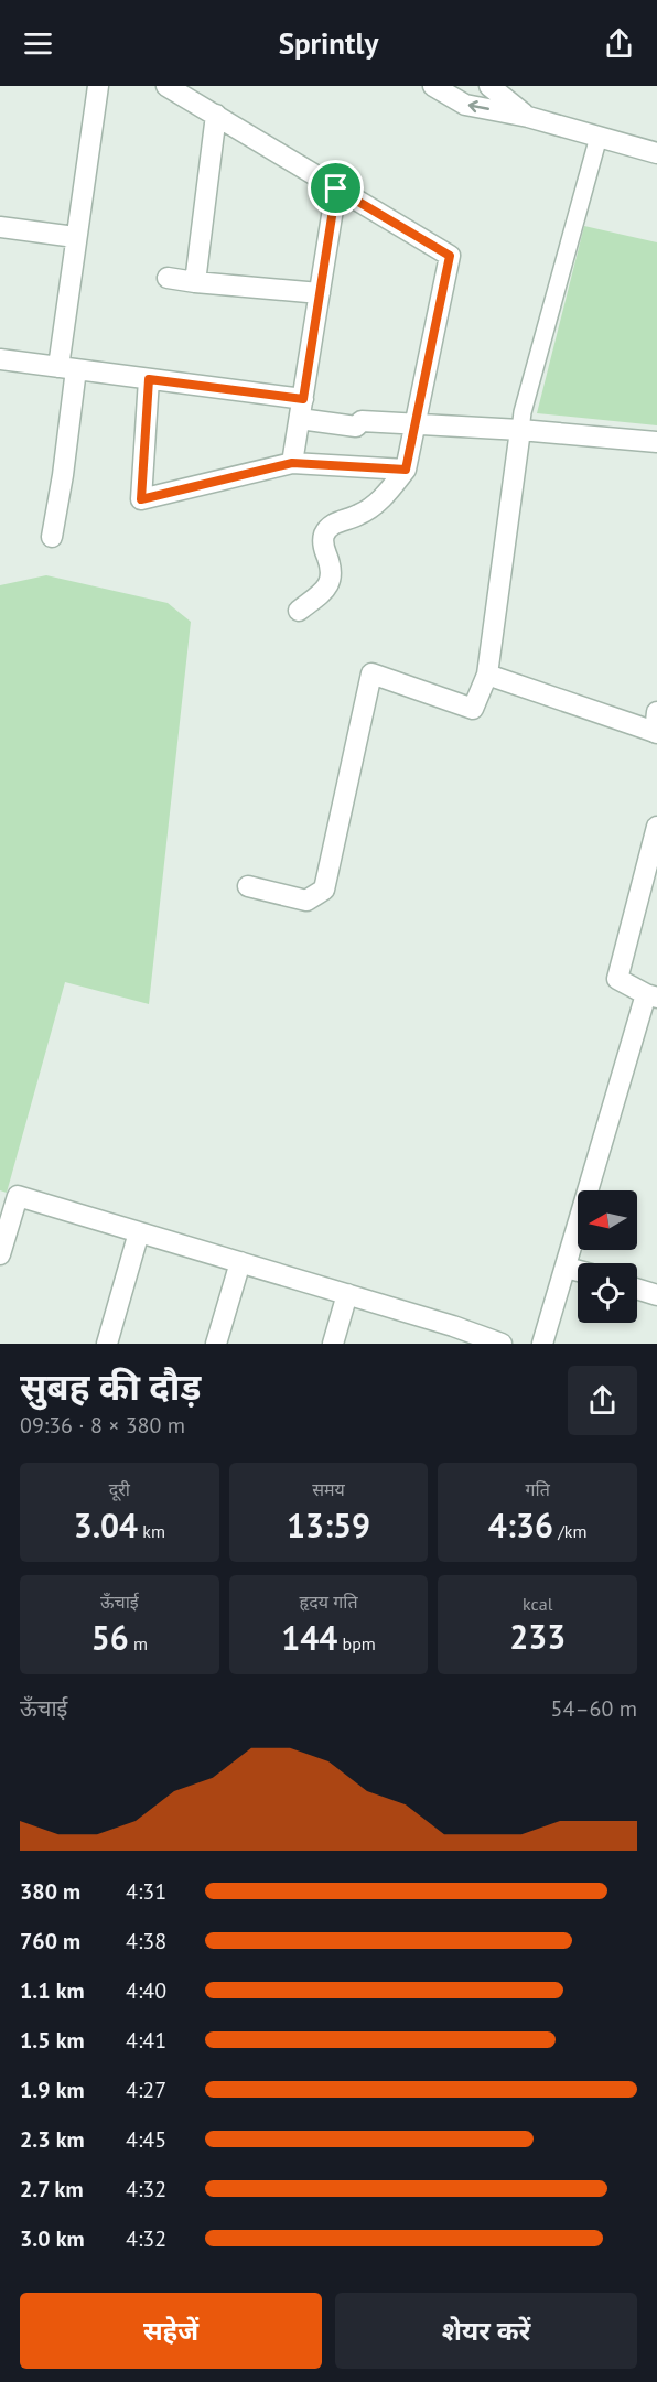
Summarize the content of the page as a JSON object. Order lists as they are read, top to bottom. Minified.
{"north":"left","page":{"header":"Sprintly","heading":["सुबह की दौड़","09:36 · 8 × 380 m"],"stats":[["दूरी","3.04 km"],["समय","13:59"],["गति","4:36 /km"],["ऊँचाई","56 m"],["हृदय गति","144 bpm"],["kcal","233"]],"chart":["ऊँचाई","54–60 m"],"list":[{"name":"380 m","note":"4:31"},{"name":"760 m","note":"4:38"},{"name":"1.1 km","note":"4:40"},{"name":"1.5 km","note":"4:41"},{"name":"1.9 km","note":"4:27"},{"name":"2.3 km","note":"4:45"},{"name":"2.7 km","note":"4:32"},{"name":"3.0 km","note":"4:32"}],"buttons":["सहेजें","शेयर करें"]}}
